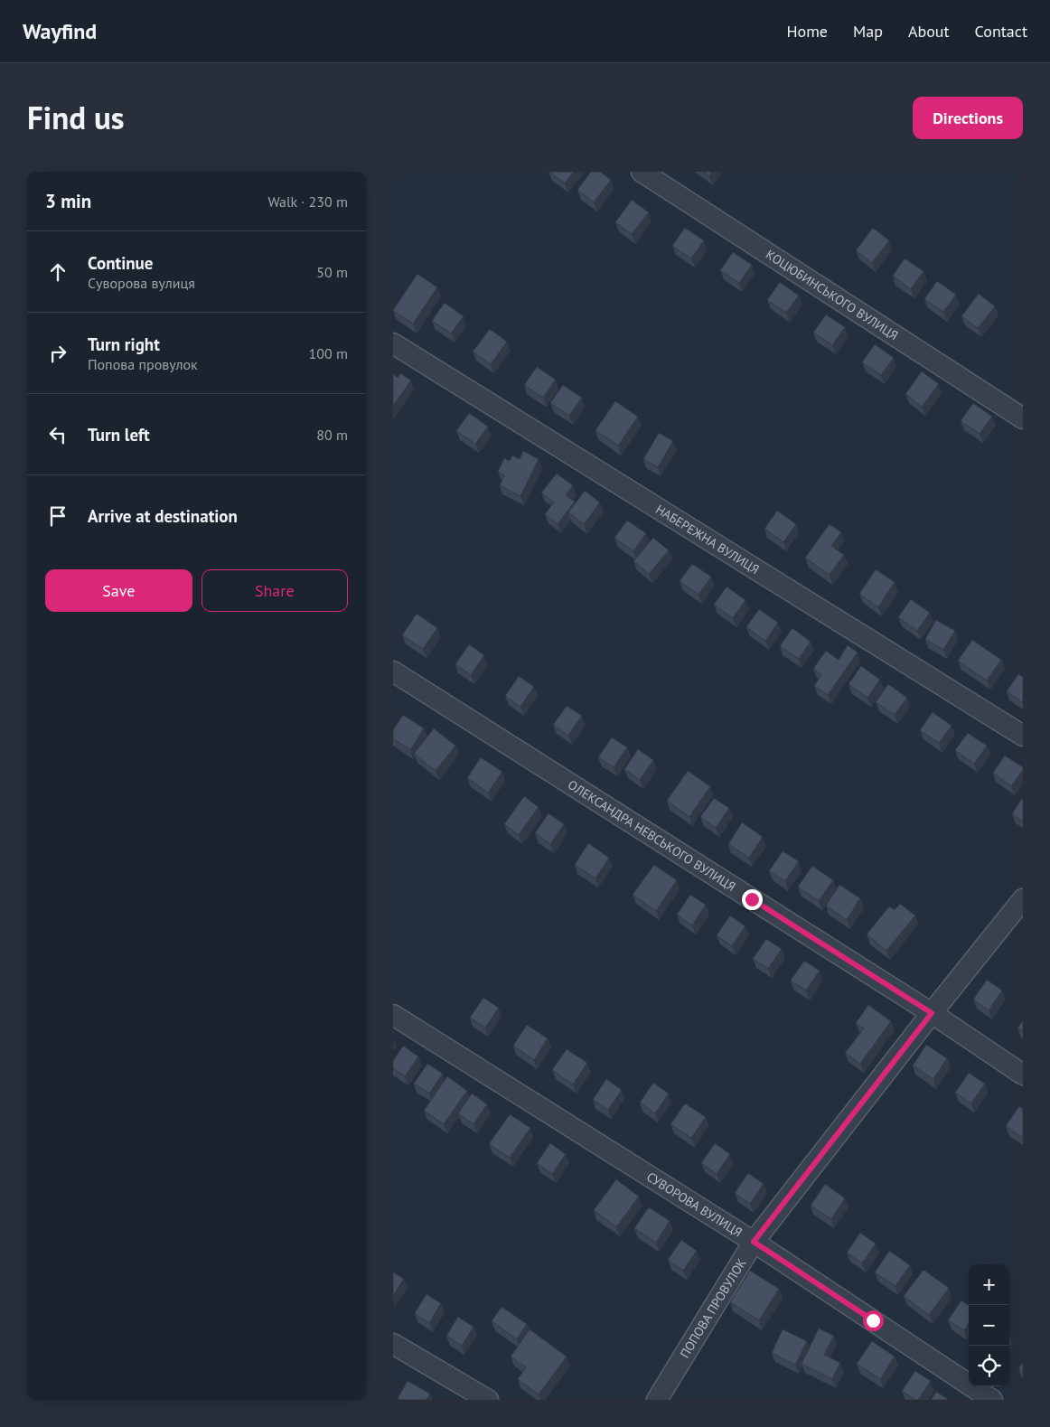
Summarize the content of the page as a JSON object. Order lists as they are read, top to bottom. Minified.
{"streets":{"street":["КОЦЮБИНСЬКОГО ВУЛИЦЯ","НАБЕРЕЖНА ВУЛИЦЯ","ОЛЕКСАНДРА НЕВСЬКОГО ВУЛИЦЯ","СУВОРОВА ВУЛИЦЯ","ПОПОВА ПРОВУЛОК"]},"crossings":[["ОЛЕКСАНДРА НЕВСЬКОГО ВУЛИЦЯ","ПОПОВА ПРОВУЛОК"],["СУВОРОВА ВУЛИЦЯ","ПОПОВА ПРОВУЛОК"]],"page":{"header":"Wayfind","nav":["Home","Map","About","Contact"],"title":"Find us","buttons":["Directions",["Save","Share"]],"heading":["3 min","Walk · 230 m"],"list":[["Continue","Суворова вулиця","50 m"],["Turn right","Попова провулок","100 m"],["Turn left","80 m"],"Arrive at destination"],"map_buttons":["+","−"]}}
